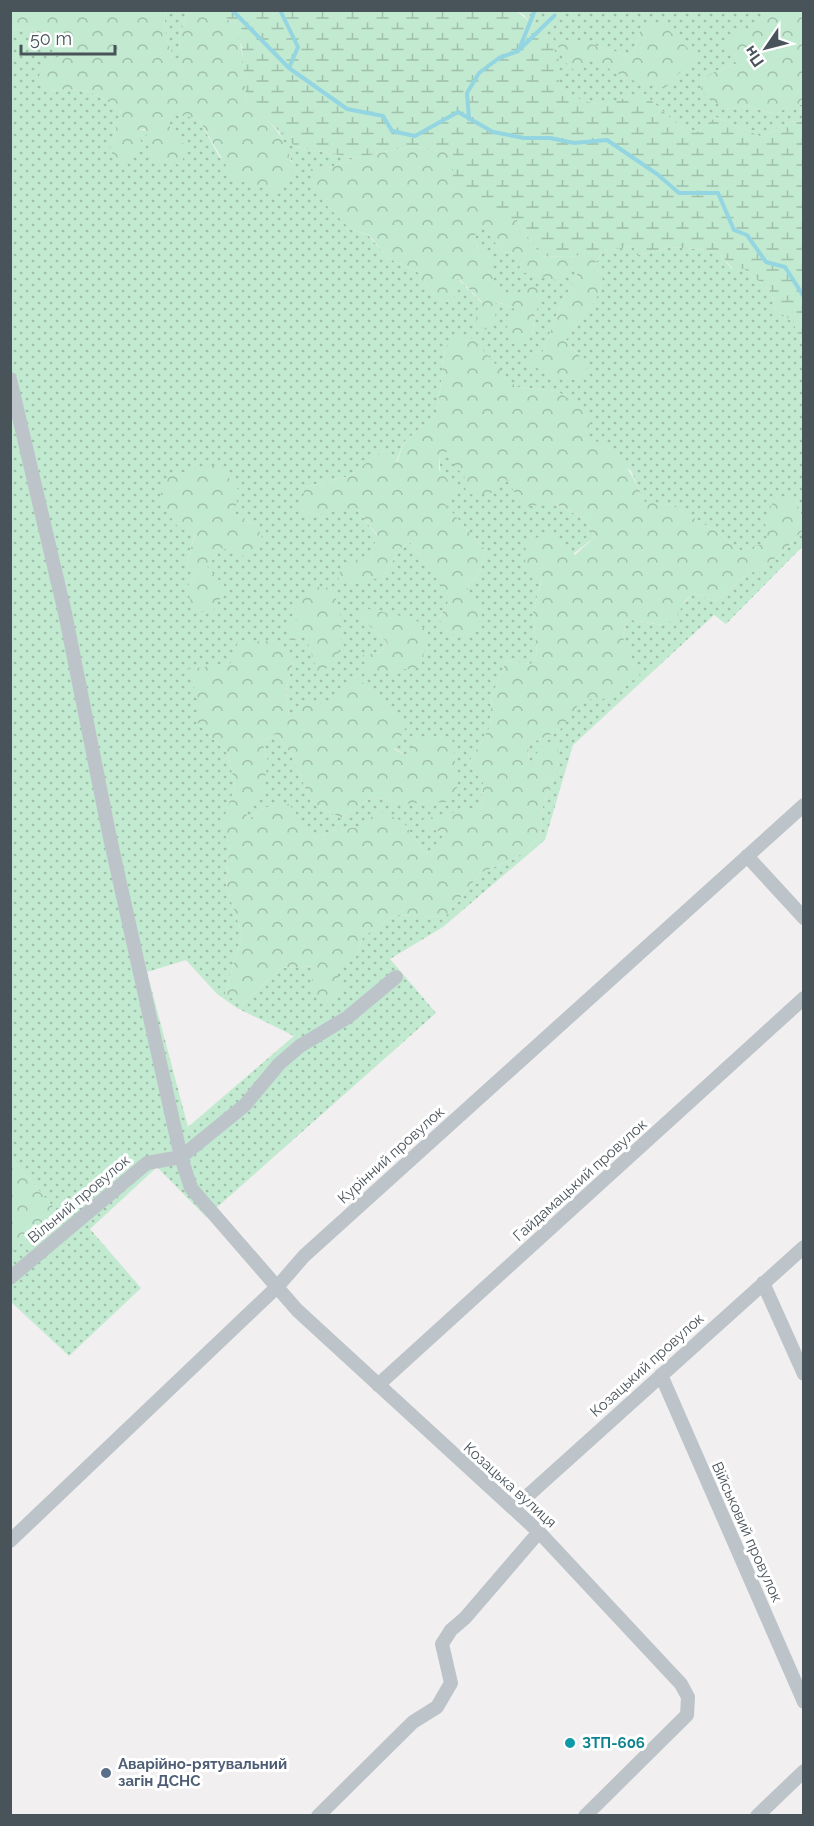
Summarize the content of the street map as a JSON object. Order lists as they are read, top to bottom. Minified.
{"streets":{"street":["Курінний провулок","Гайдамацький провулок","Вільний провулок","Козацький провулок","Козацька вулиця","Військовий провулок"]},"crossings":[["Курінний провулок","Козацька вулиця"],["Гайдамацький провулок","Козацька вулиця"],["Вільний провулок","Козацька вулиця"],["Козацький провулок","Козацька вулиця"],["Козацький провулок","Військовий провулок"]],"places":["ЗТП-606","Аварійно-рятувальний загін ДСНС"],"scale_bar":"50 m","north":"bottom left"}
